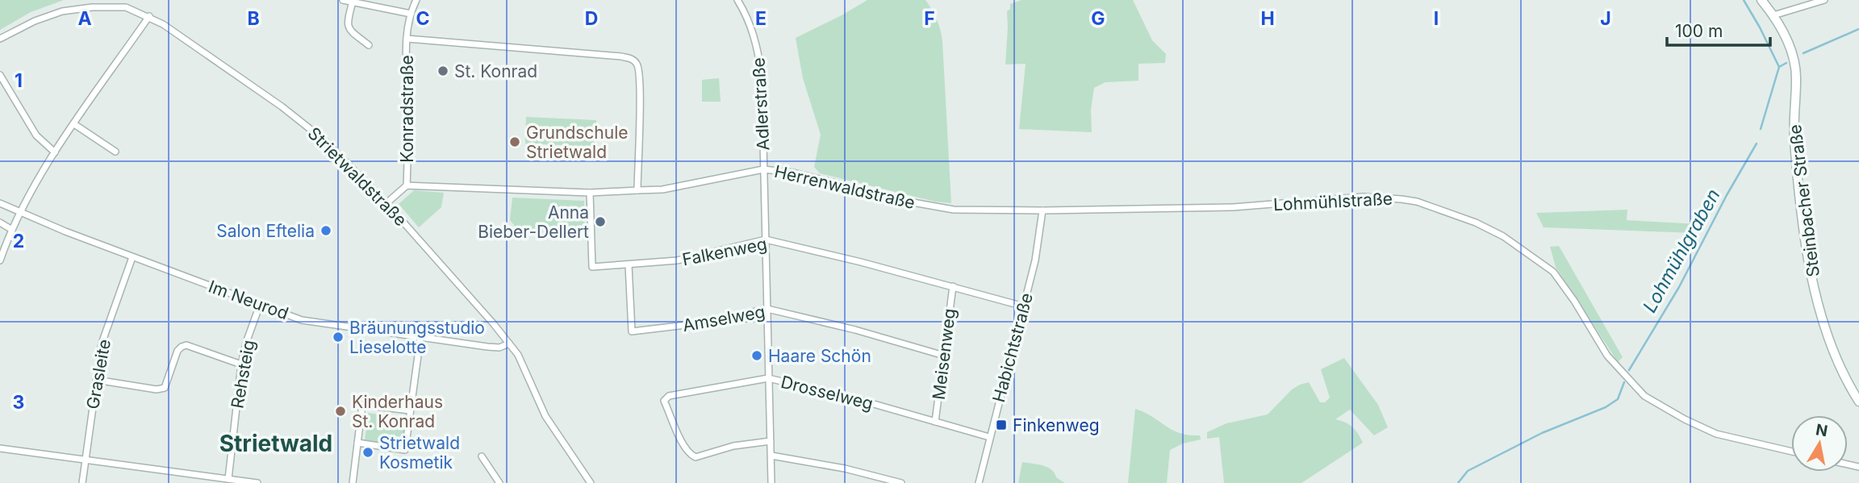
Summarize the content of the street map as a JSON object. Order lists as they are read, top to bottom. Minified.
{"streets":{"street":["Adlerstraße","Konradstraße","Strietwaldstraße","Herrenwaldstraße","Steinbacher Straße","Lohmühlstraße","Falkenweg","Im Neurod","Amselweg","Habichtstraße","Meisenweg","Grasleite","Rehsteig","Drosselweg"]},"crossings":[["Adlerstraße","Herrenwaldstraße"],["Adlerstraße","Falkenweg"],["Adlerstraße","Amselweg"],["Adlerstraße","Drosselweg"],["Konradstraße","Herrenwaldstraße"],["Strietwaldstraße","Im Neurod"],["Herrenwaldstraße","Lohmühlstraße"],["Herrenwaldstraße","Falkenweg"],["Herrenwaldstraße","Habichtstraße"],["Falkenweg","Amselweg"],["Falkenweg","Habichtstraße"],["Falkenweg","Meisenweg"],["Im Neurod","Grasleite"],["Im Neurod","Rehsteig"],["Amselweg","Meisenweg"],["Habichtstraße","Drosselweg"],["Meisenweg","Drosselweg"]],"districts":["Strietwald"],"water":["Lohmühlgraben"],"places":{"other":["St. Konrad","Grundschule Strietwald","Anna Bieber-Dellert","Salon Eftelia","Bräunungsstudio Lieselotte","Haare Schön","Kinderhaus St. Konrad","Strietwald Kosmetik"],"transit":["Finkenweg"]},"scale_bar":"100 m","north":"top","grid":{"columns":["A","B","C","D","E","F","G","H","I","J"],"rows":["1","2","3"]}}
